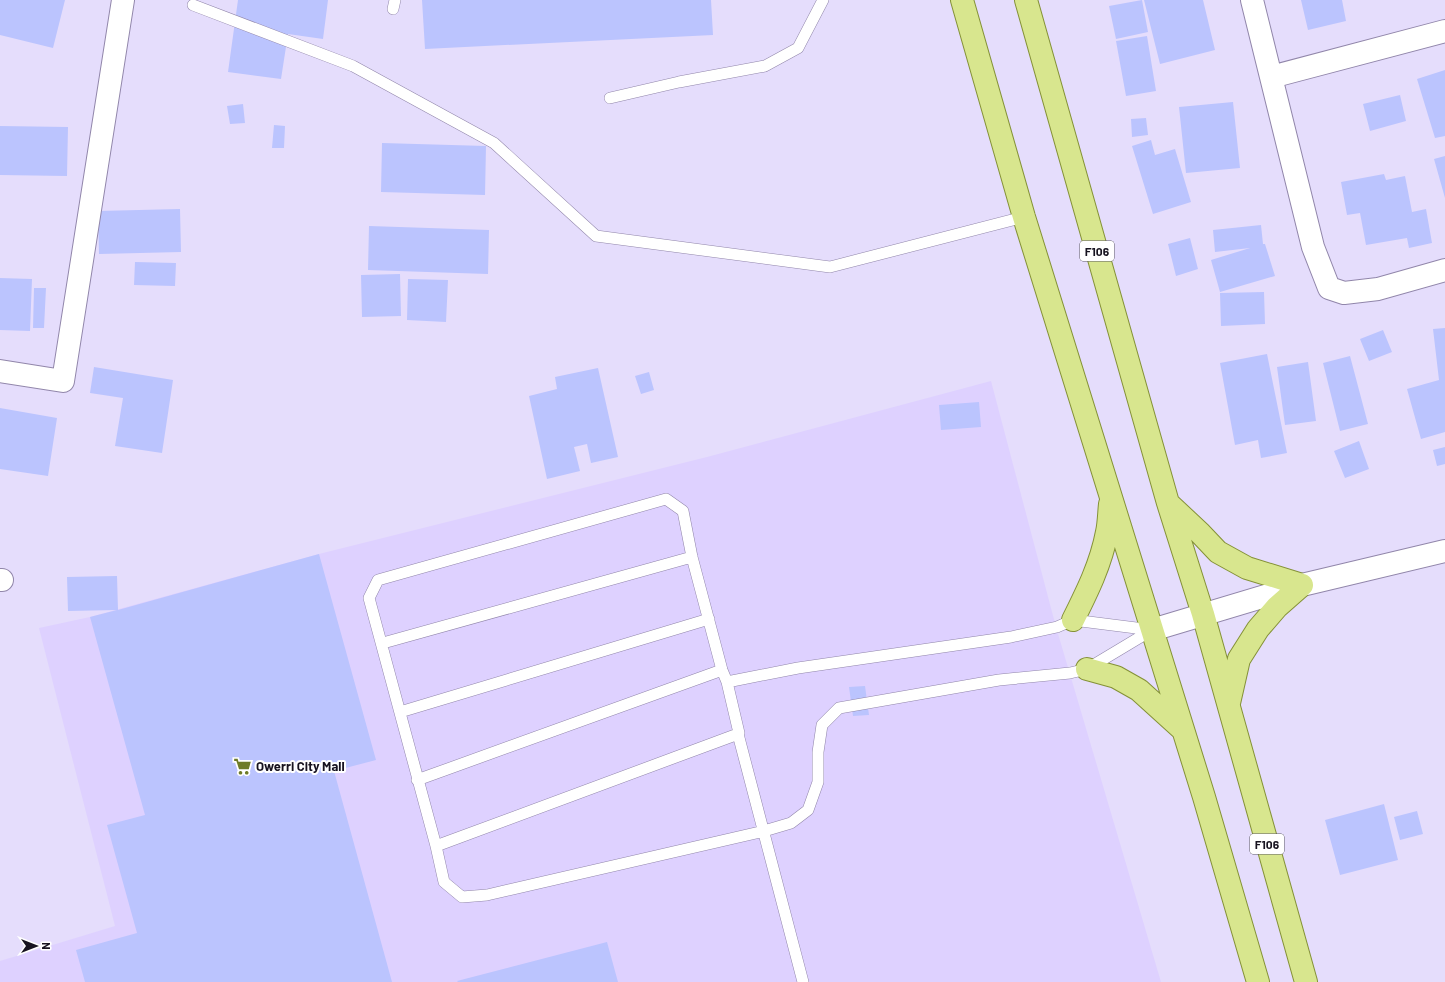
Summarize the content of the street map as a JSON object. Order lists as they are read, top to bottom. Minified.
{"streets":{"main road":["F106"]},"places":{"supermarket":["Owerri City Mall"]},"north":"right"}
